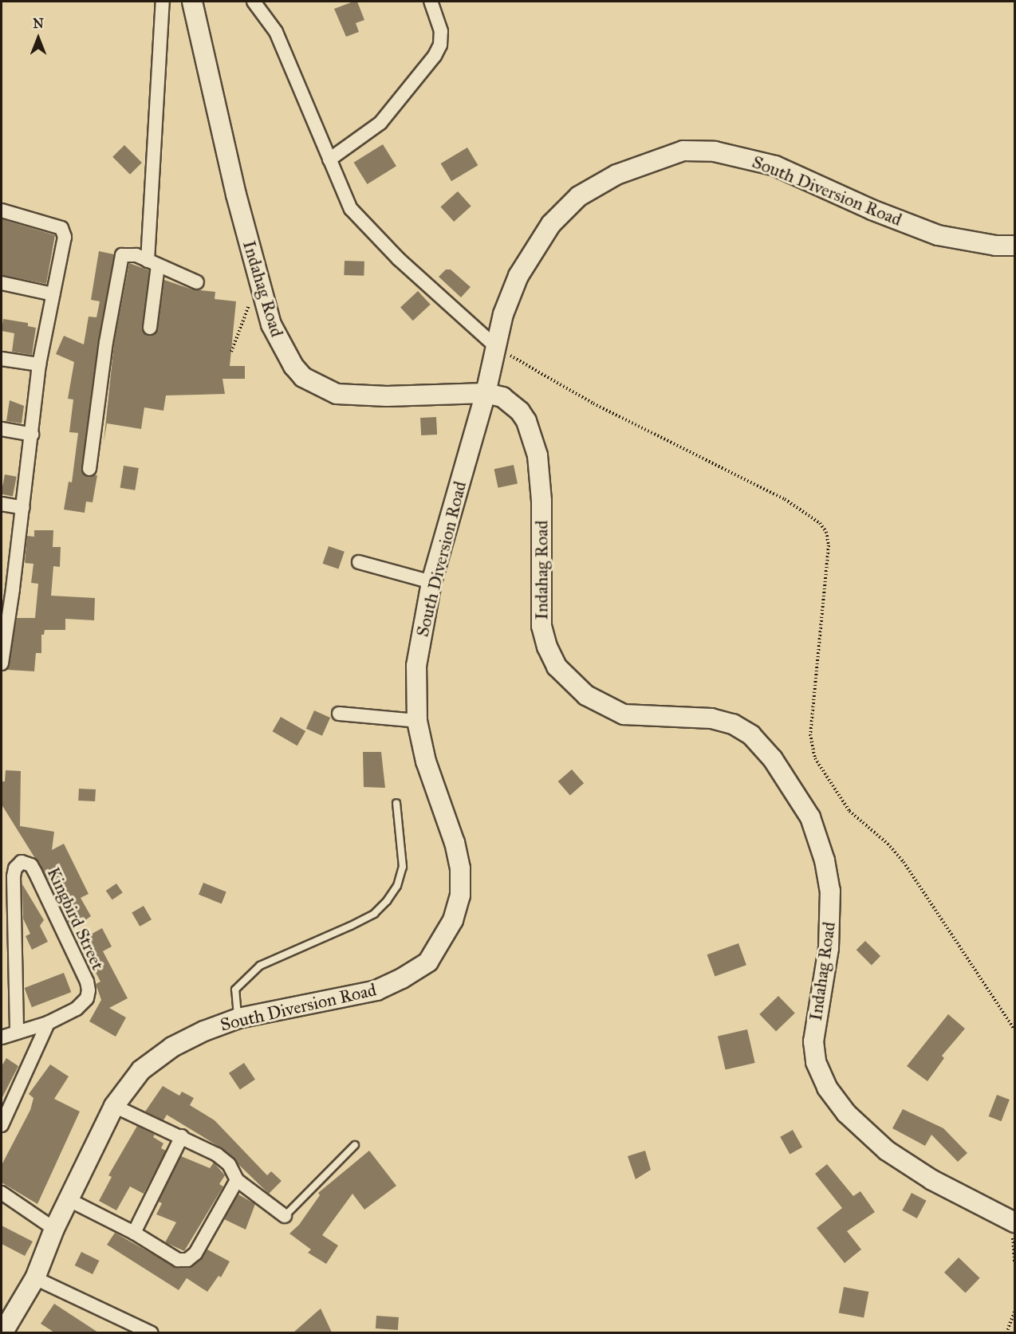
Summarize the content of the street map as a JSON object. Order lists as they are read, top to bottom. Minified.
{"streets":{"main road":["South Diversion Road","Indahag Road"],"street":["Kingbird Street"]},"crossings":[["South Diversion Road","Indahag Road"]],"north":"top"}
